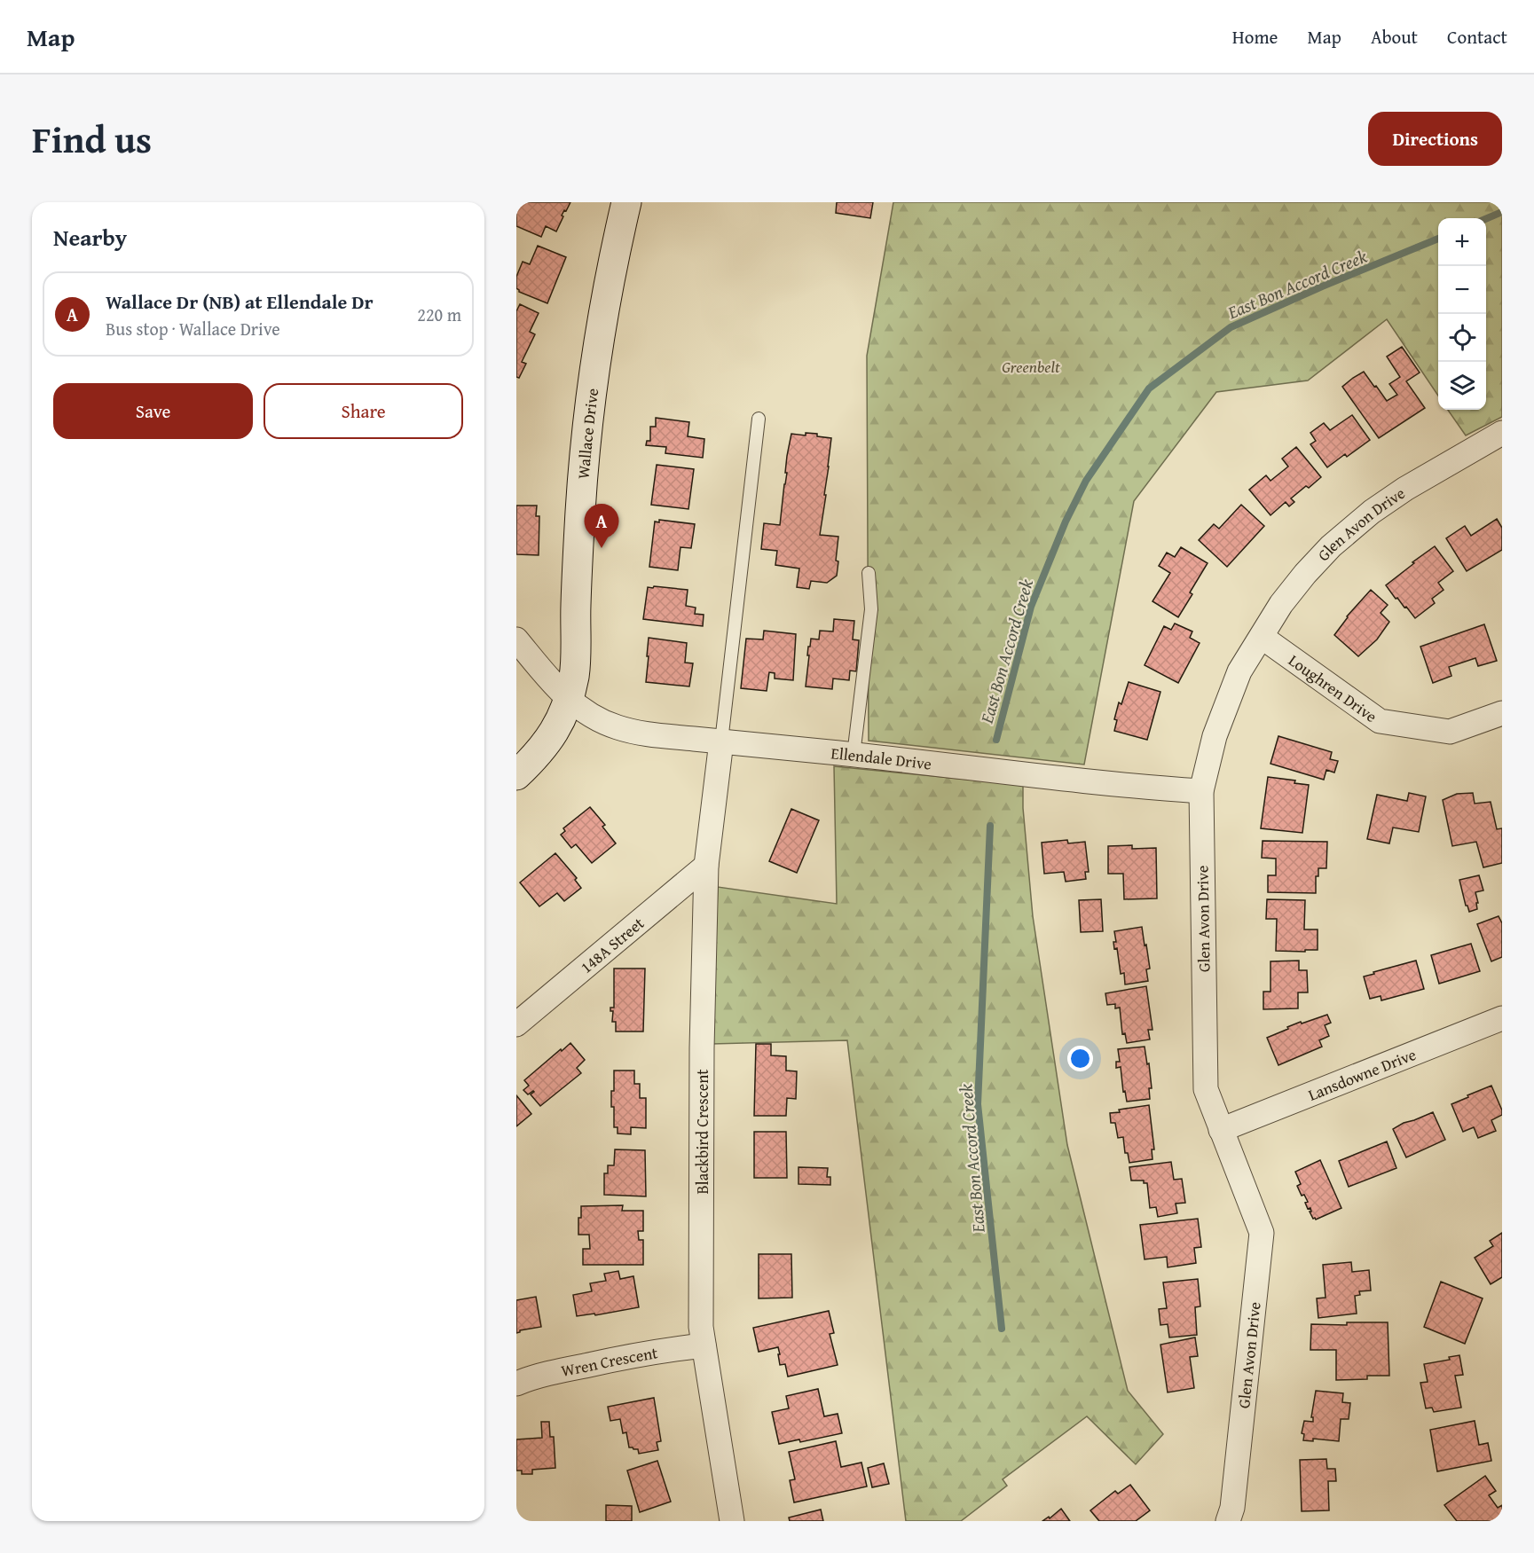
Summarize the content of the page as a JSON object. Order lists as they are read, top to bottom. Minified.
{"streets":{"street":["Wallace Drive","Glen Avon Drive","Loughren Drive","Ellendale Drive","148A Street","Lansdowne Drive","Blackbird Crescent","Wren Crescent"]},"crossings":[["Wallace Drive","Ellendale Drive"],["Glen Avon Drive","Loughren Drive"],["Glen Avon Drive","Ellendale Drive"],["Glen Avon Drive","Lansdowne Drive"],["Ellendale Drive","Blackbird Crescent"],["148A Street","Blackbird Crescent"],["Blackbird Crescent","Wren Crescent"]],"water":["East Bon Accord Creek"],"parks":["Greenbelt"],"page":{"header":"Map","nav":["Home","Map","About","Contact"],"title":"Find us","buttons":["Directions",["Save","Share"]],"heading":"Nearby","map_buttons":["+","−"],"list":[{"mark":"A","name":"Wallace Dr (NB) at Ellendale Dr","note":"Bus stop · Wallace Drive","value":"220 m"}],"pins":"A"}}
